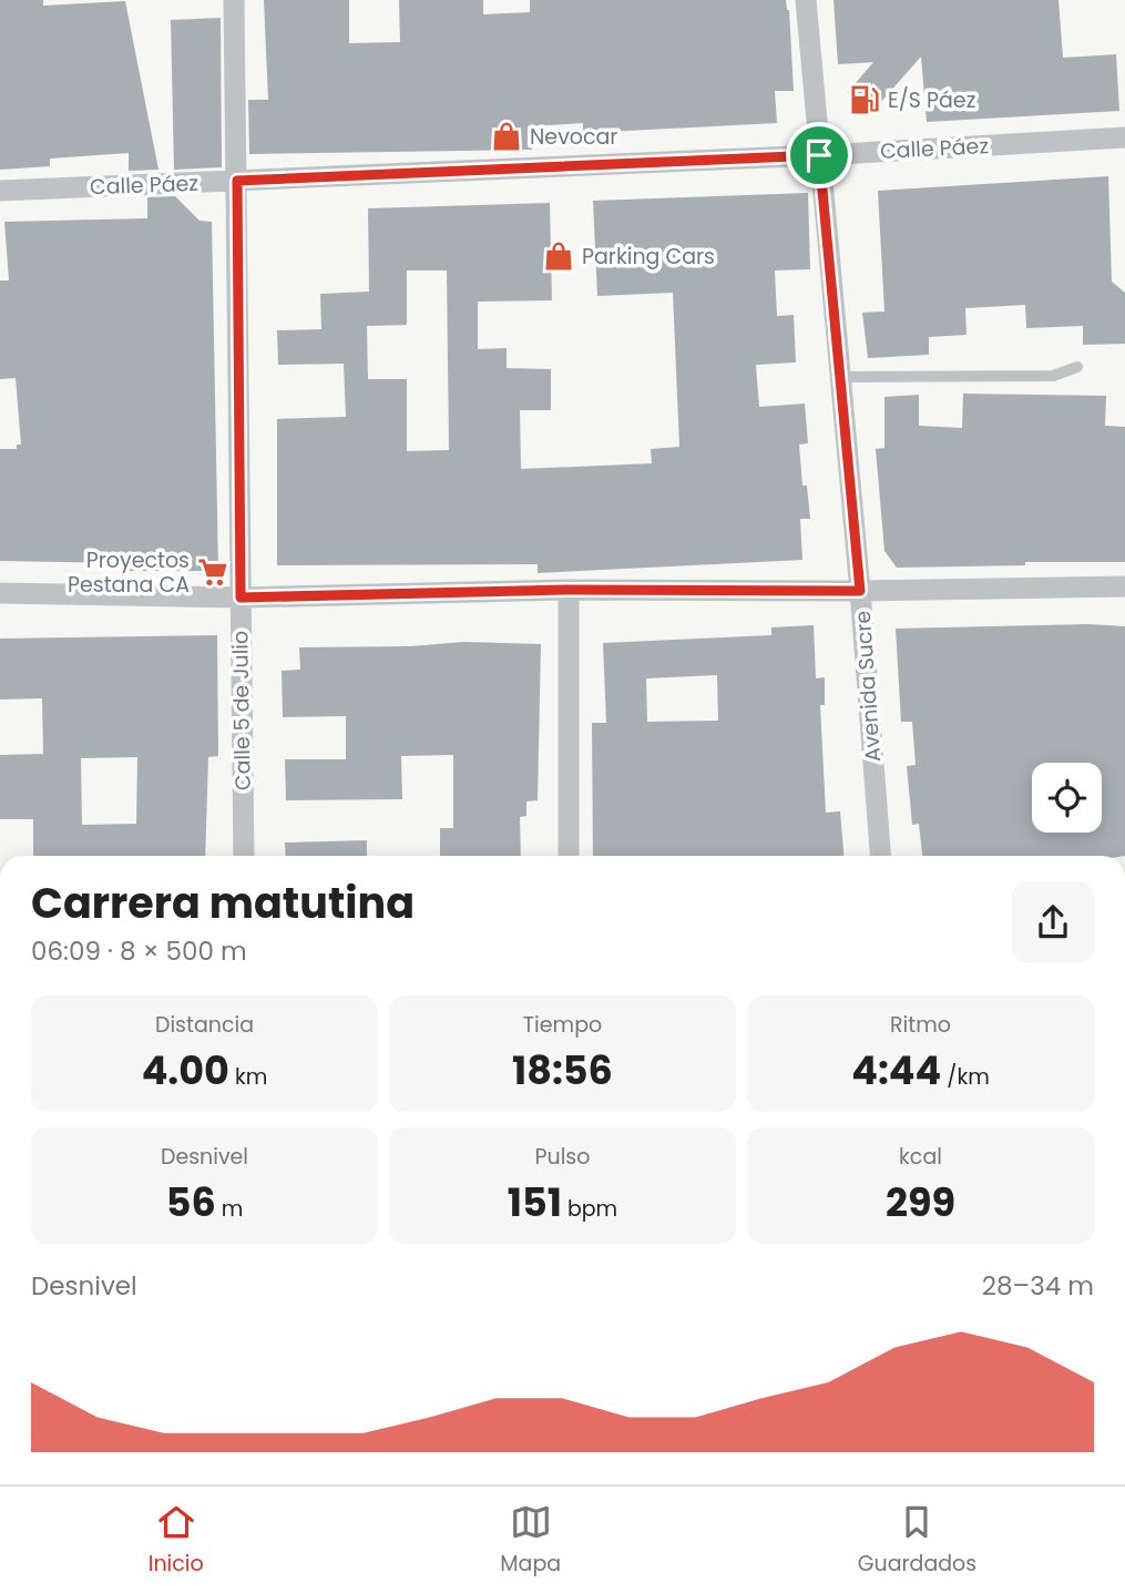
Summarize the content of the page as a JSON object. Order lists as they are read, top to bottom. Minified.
{"streets":{"street":["Calle Páez","Avenida Sucre","Calle 5 de Julio"]},"crossings":[["Calle Páez","Avenida Sucre"],["Calle Páez","Calle 5 de Julio"]],"places":{"fuel station":["E/S Páez"],"shop":["Nevocar","Parking Cars"],"supermarket":["Proyectos Pestana CA"]},"page":{"heading":["Carrera matutina","06:09 · 8 × 500 m"],"stats":[["Distancia","4.00 km"],["Tiempo","18:56"],["Ritmo","4:44 /km"],["Desnivel","56 m"],["Pulso","151 bpm"],["kcal","299"]],"chart":["Desnivel","28–34 m"],"tabs":["Inicio","Mapa","Guardados"]}}
